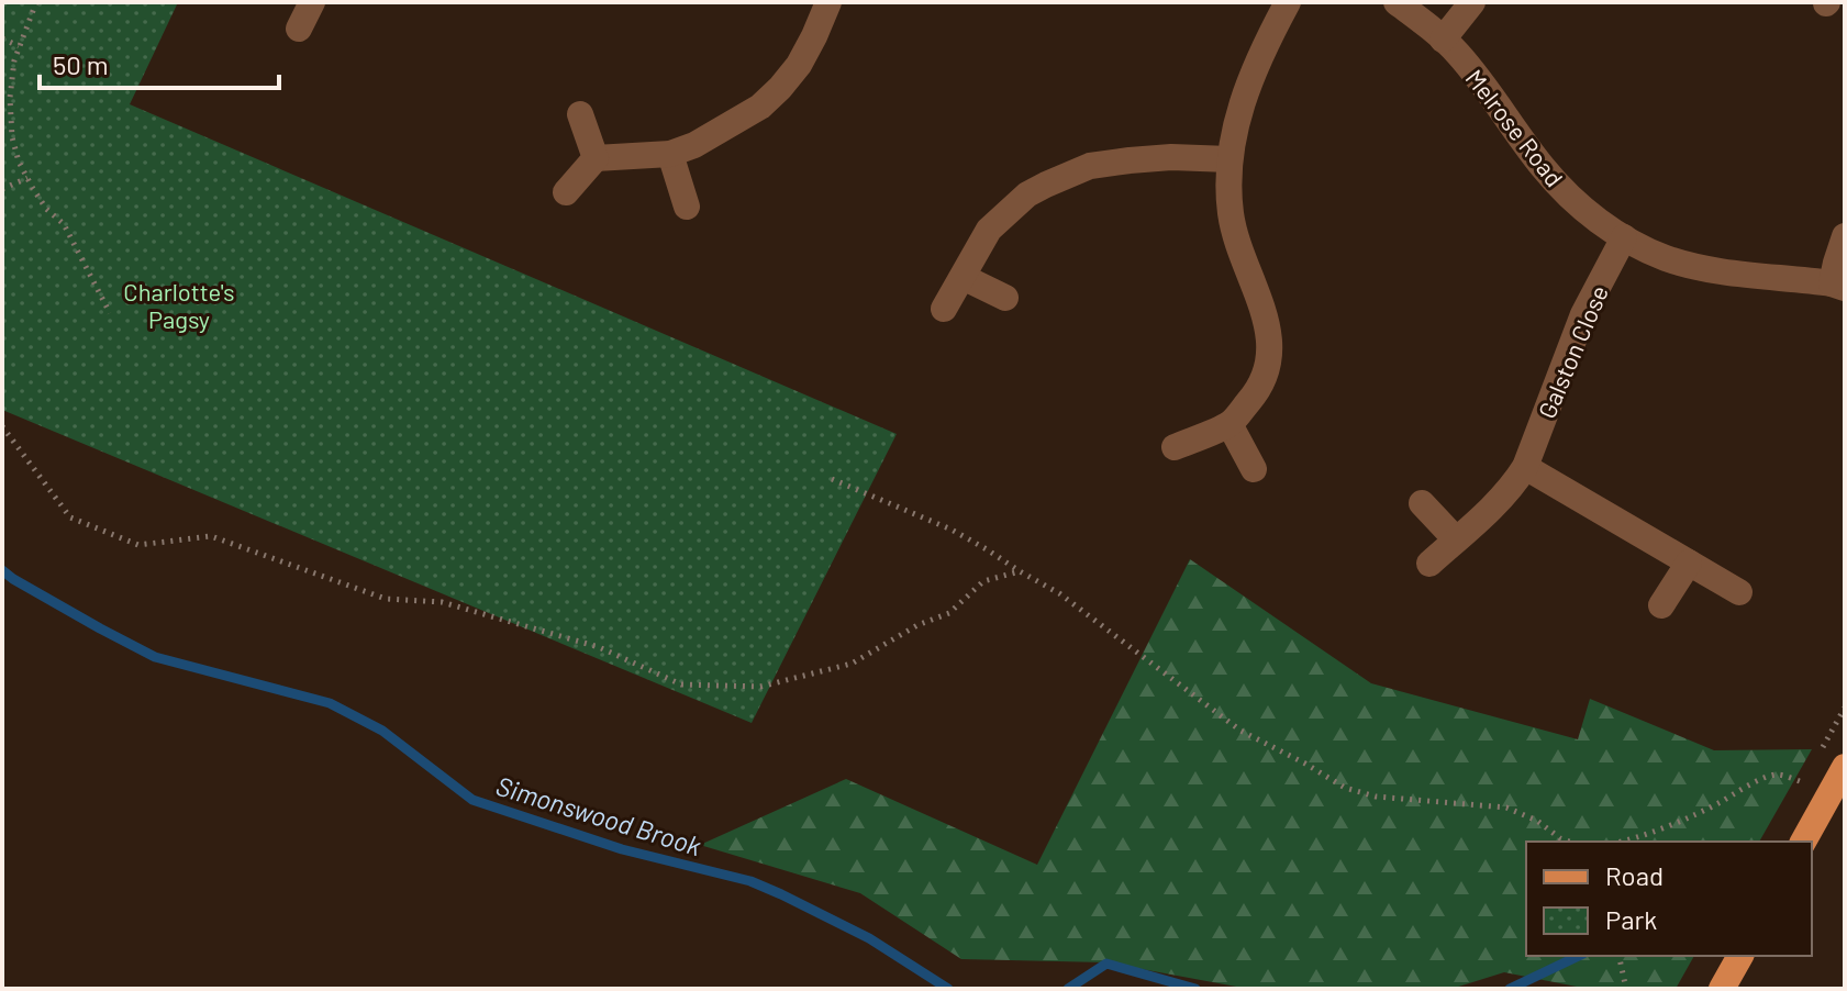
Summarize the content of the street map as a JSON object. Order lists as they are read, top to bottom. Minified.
{"streets":{"street":["Melrose Road","Galston Close"]},"crossings":[["Melrose Road","Galston Close"]],"water":["Simonswood Brook"],"parks":["Charlotte's Pagsy"],"legend":["Road","Park"],"scale_bar":"50 m"}
